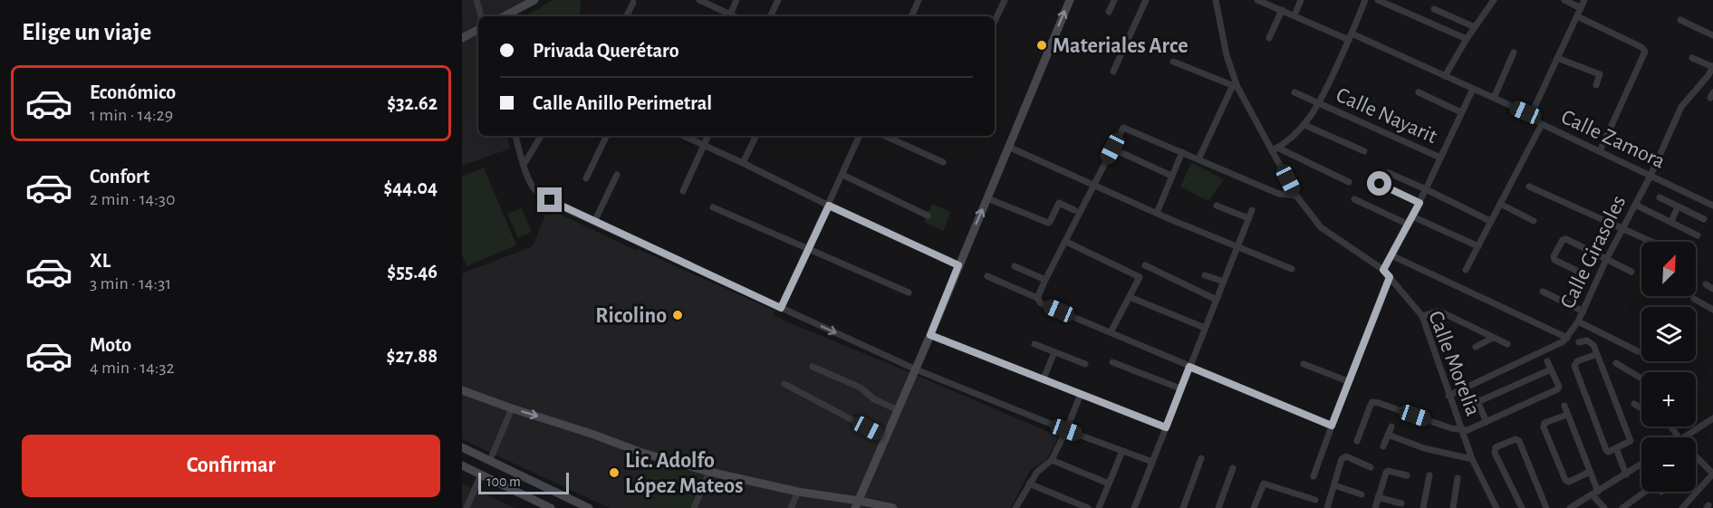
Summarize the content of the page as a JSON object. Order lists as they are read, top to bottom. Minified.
{"streets":{"street":["Calle Nayarit","Calle Zamora","Calle Girasoles","Calle Morelia"]},"crossings":[["Calle Nayarit","Calle Zamora"],["Calle Nayarit","Calle Morelia"],["Calle Zamora","Calle Girasoles"],["Calle Girasoles","Calle Morelia"]],"places":["Materiales Arce","Ricolino","Lic. Adolfo López Mateos"],"scale_bar":"100 m","north":"top right","page":{"heading":"Elige un viaje","banner":["Privada Querétaro","Calle Anillo Perimetral"],"list":[{"name":"Económico","note":"1 min · 14:29","value":"$32.62"},{"name":"Confort","note":"2 min · 14:30","value":"$44.04"},{"name":"XL","note":"3 min · 14:31","value":"$55.46"},{"name":"Moto","note":"4 min · 14:32","value":"$27.88"}],"map_buttons":["+","−"],"buttons":"Confirmar","scale":"100 m"}}
